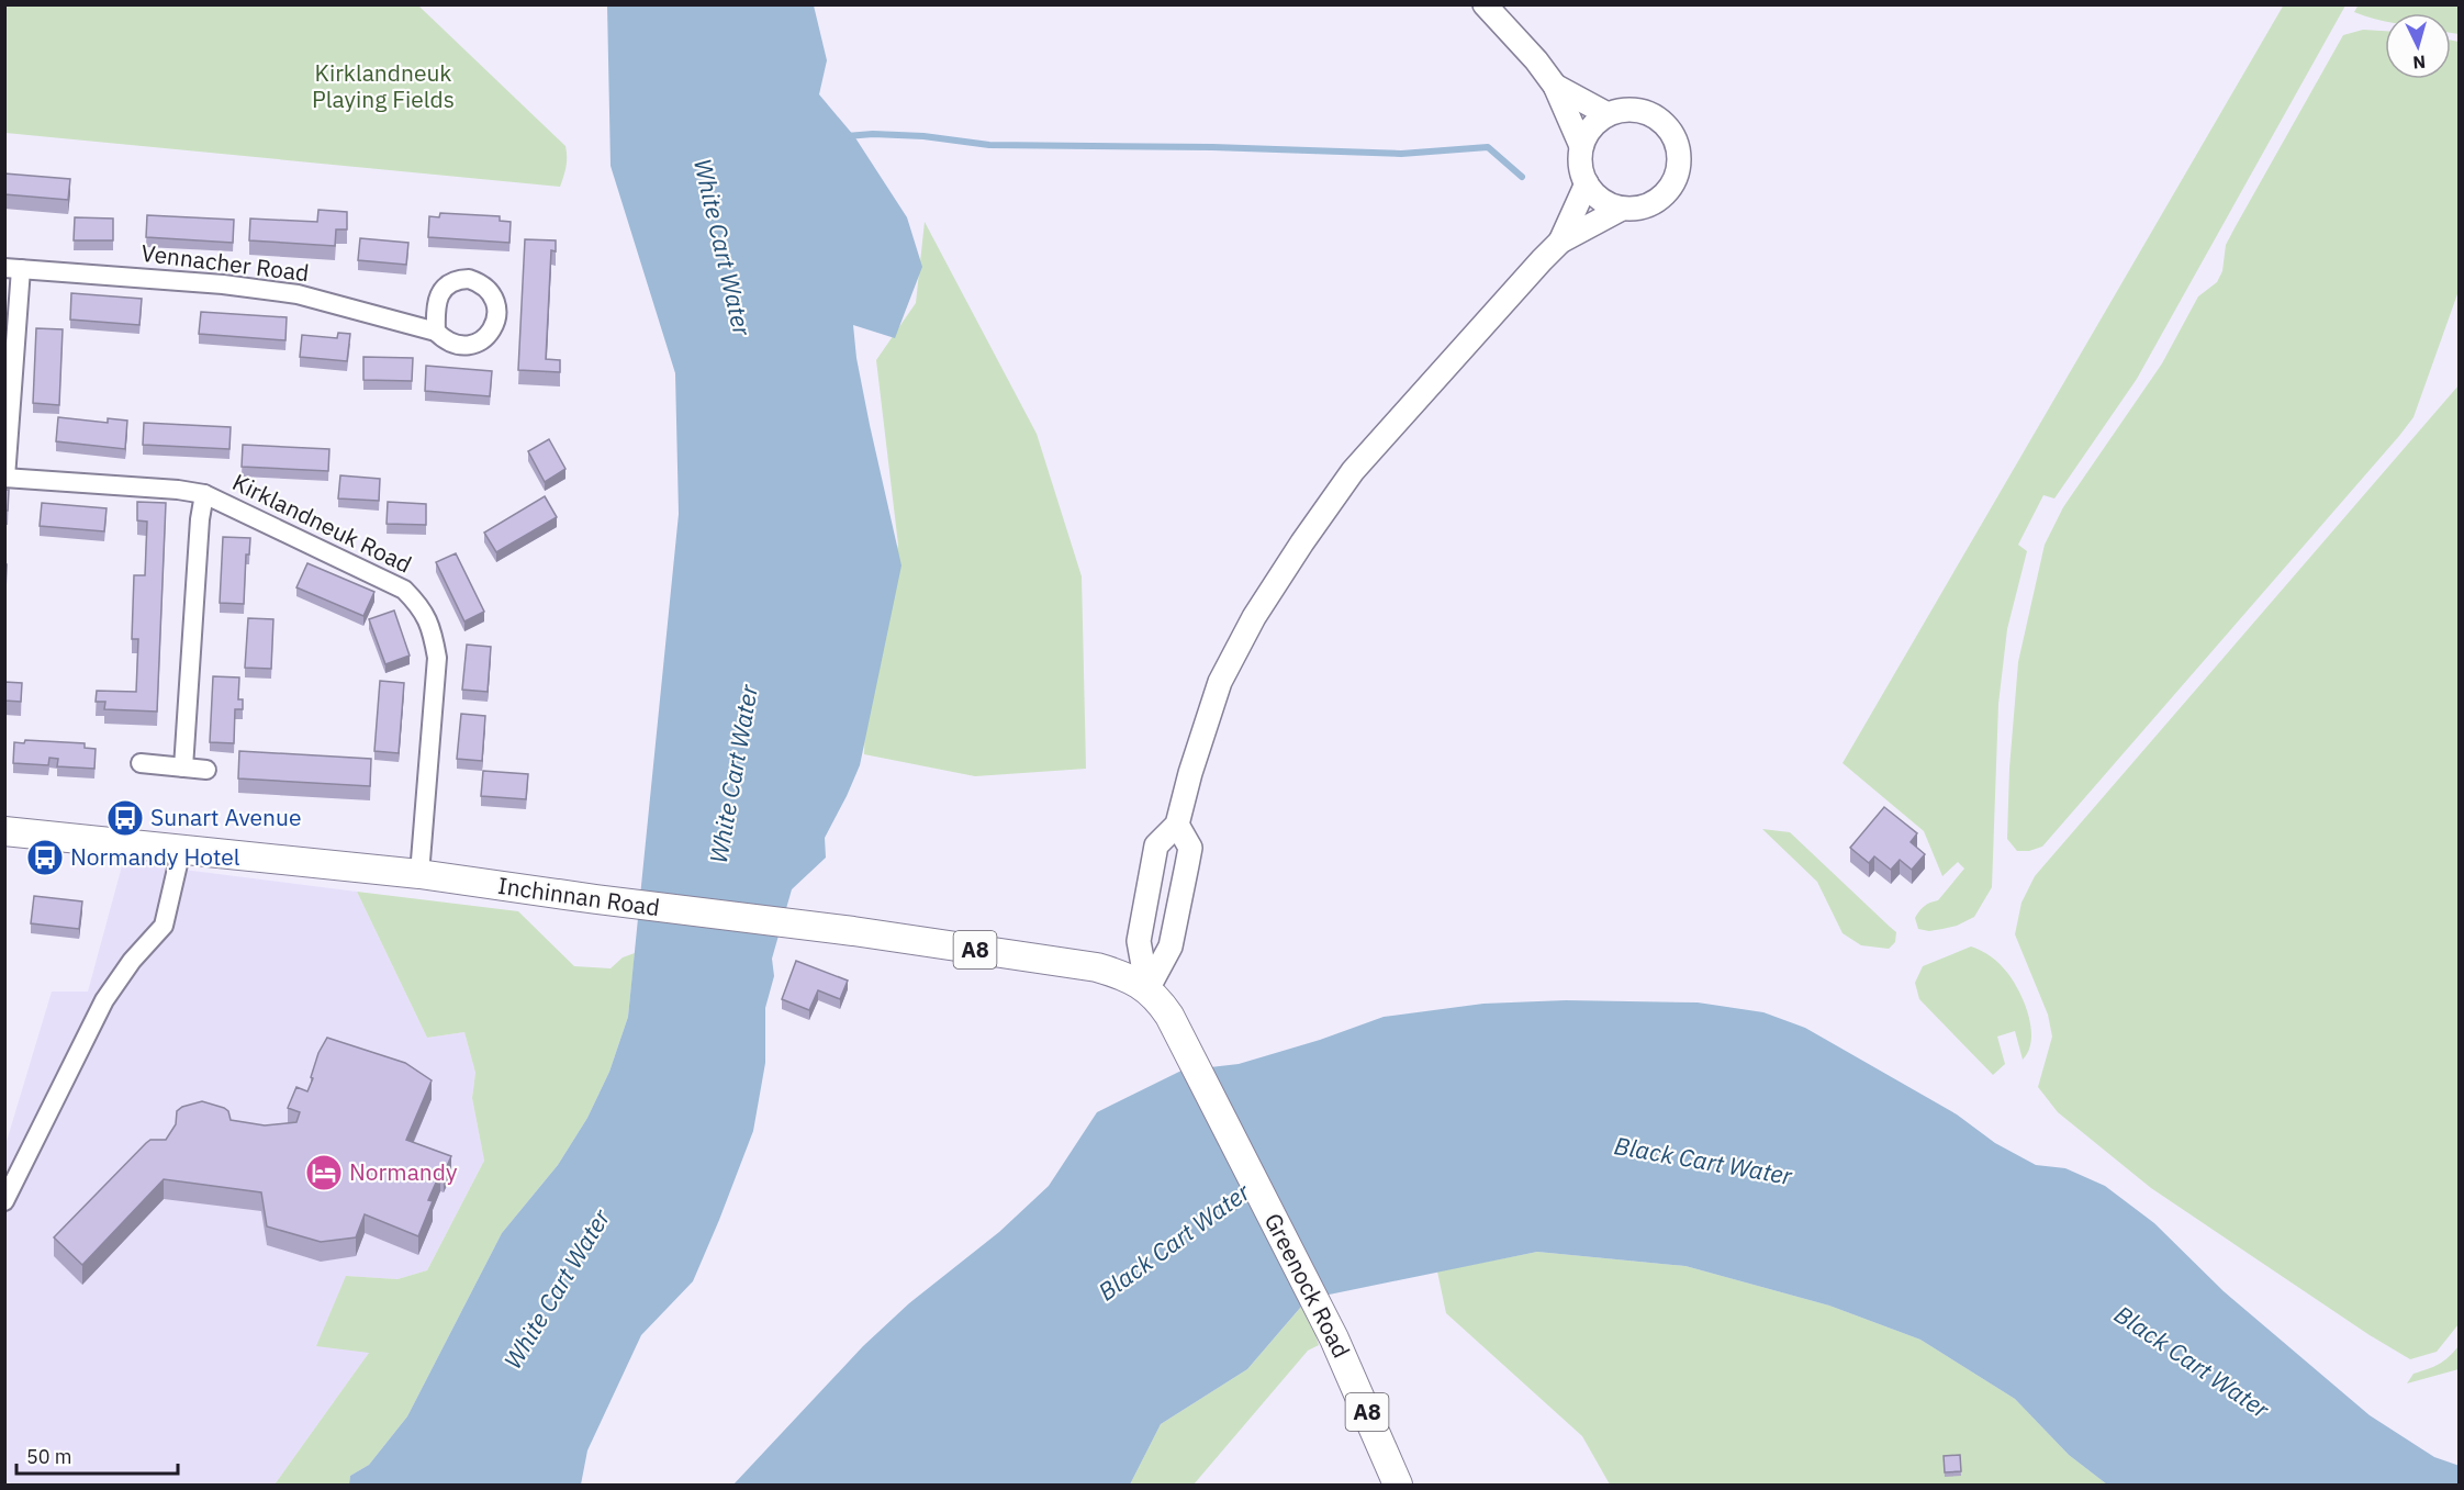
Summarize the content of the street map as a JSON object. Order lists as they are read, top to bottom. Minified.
{"streets":{"main road":["Inchinnan Road","A8","Greenock Road"],"street":["Vennacher Road","Kirklandneuk Road"]},"crossings":[["Kirklandneuk Road","Inchinnan Road"],["Inchinnan Road","Greenock Road"]],"water":["White Cart Water","Black Cart Water"],"parks":["Kirklandneuk Playing Fields"],"places":{"bus stop":["Sunart Avenue","Normandy Hotel"],"hotel":["Normandy"]},"scale_bar":"50 m","north":"bottom"}
